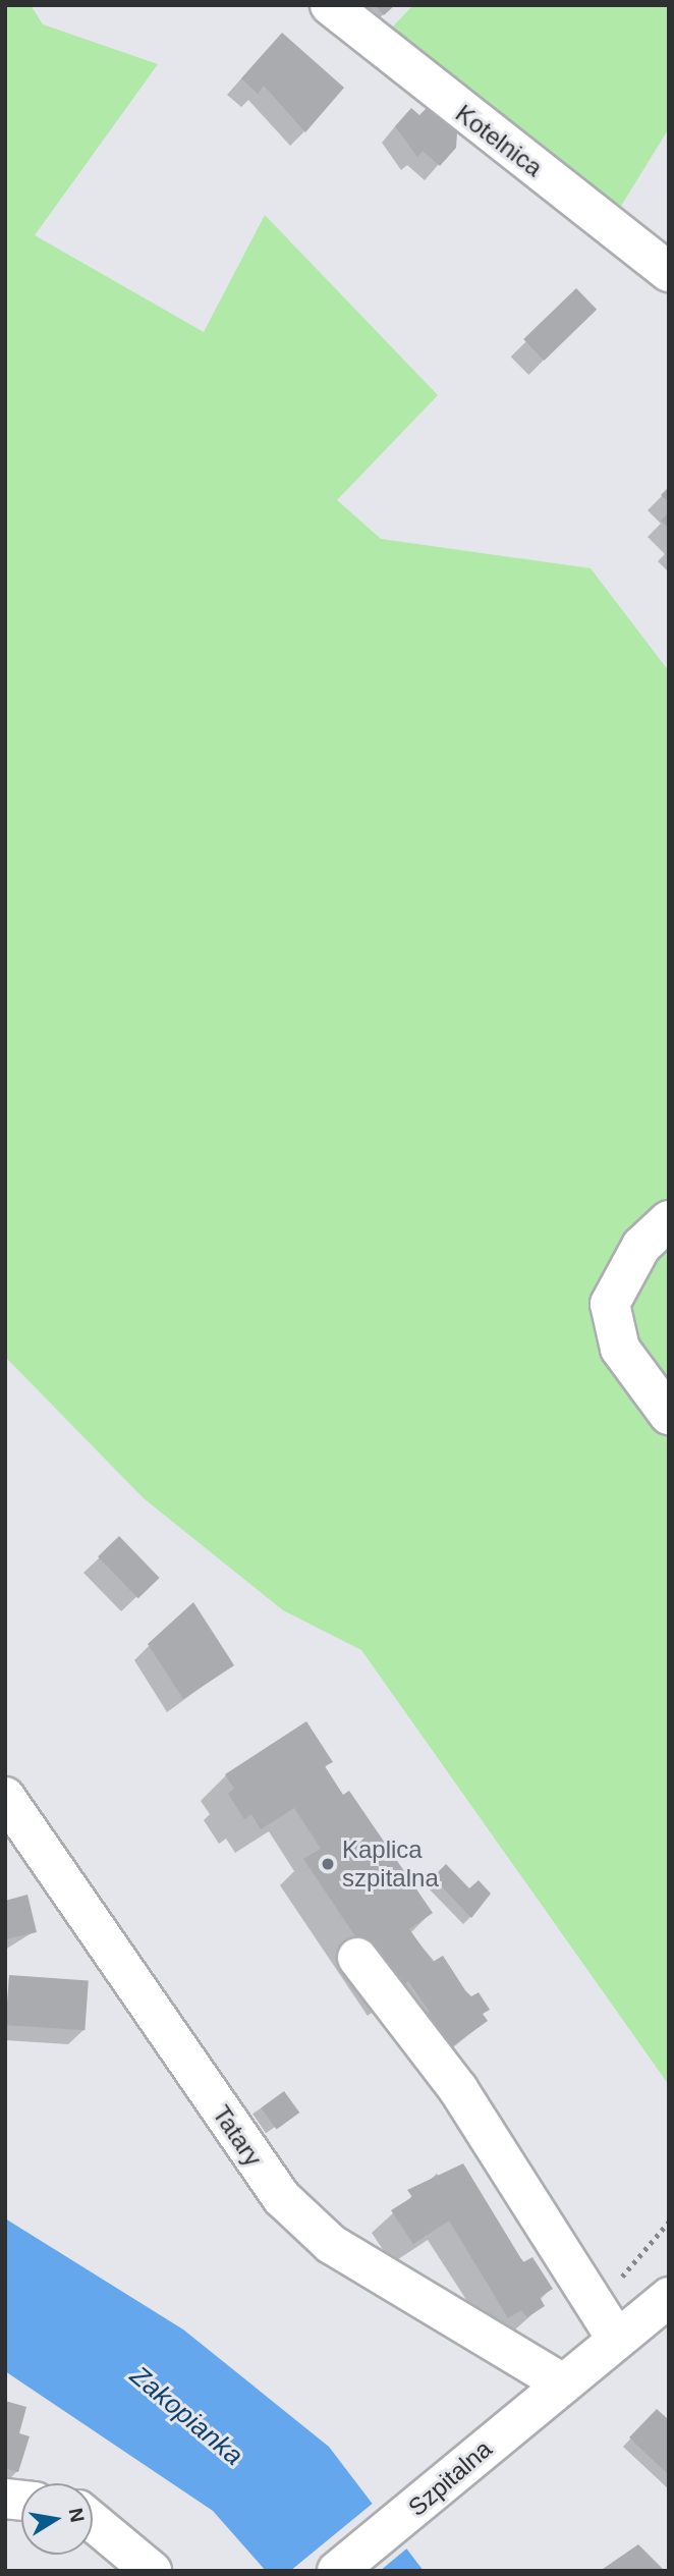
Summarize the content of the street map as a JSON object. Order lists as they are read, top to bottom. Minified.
{"streets":{"street":["Kotelnica","Tatary","Szpitalna"]},"crossings":[["Tatary","Szpitalna"]],"water":["Zakopianka"],"places":["Kaplica szpitalna"],"north":"right"}
